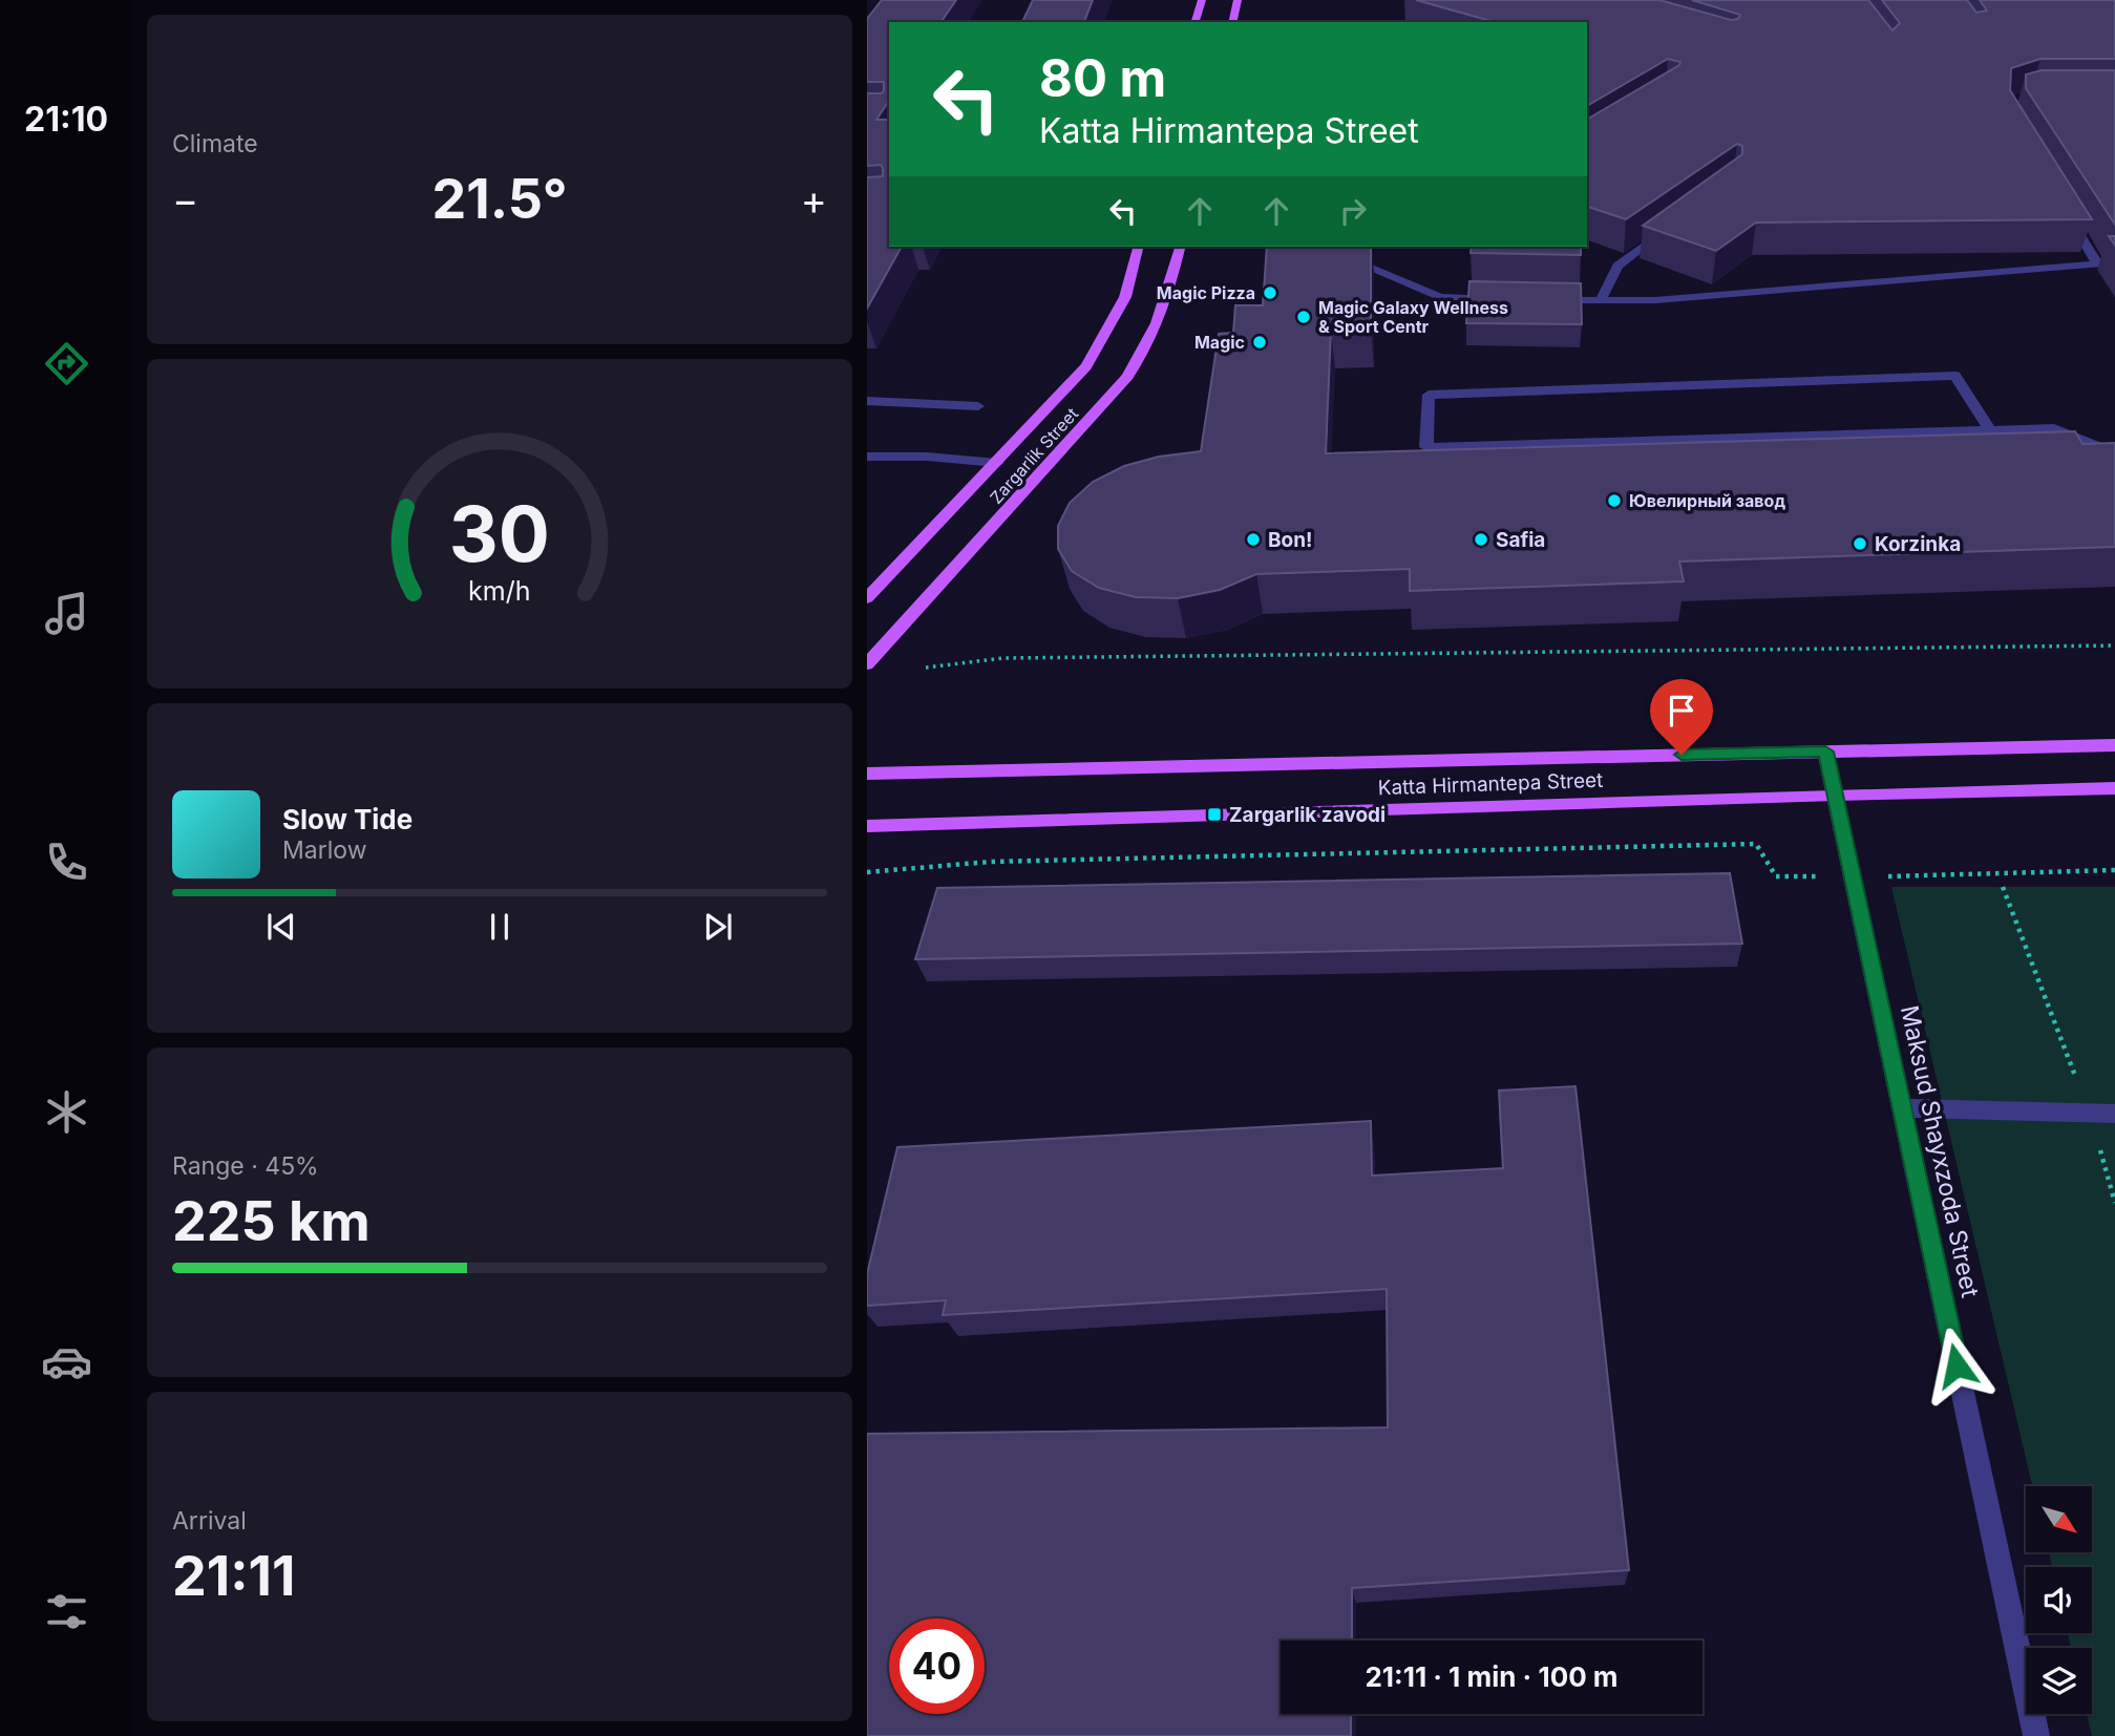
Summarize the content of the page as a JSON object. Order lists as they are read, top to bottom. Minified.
{"streets":{"main road":["Zargarlik Street","Katta Hirmаntepa Street"],"street":["Maksud Shayxzoda Street"]},"crossings":[["Katta Hirmаntepa Street","Maksud Shayxzoda Street"]],"places":{"other":["Magic Pizza","Magic Galaxy Wellness & Sport Centr","Magic","Ювелирный завод","Bon!","Safia","Korzinka"],"transit":["Zargarlik zavodi"]},"north":"bottom right","page":{"tabs":"21:10","tile":["Climate",["Range · 45%","225 km"],["Arrival","21:11"]],"turn":["80 m","Katta Hirmаntepa Street"],"heat":["−","21.5°","+"],"song":["Slow Tide","Marlow"],"limit":"40","trip":"21:11 · 1 min · 100 m","gauge":["30","km/h"]}}
